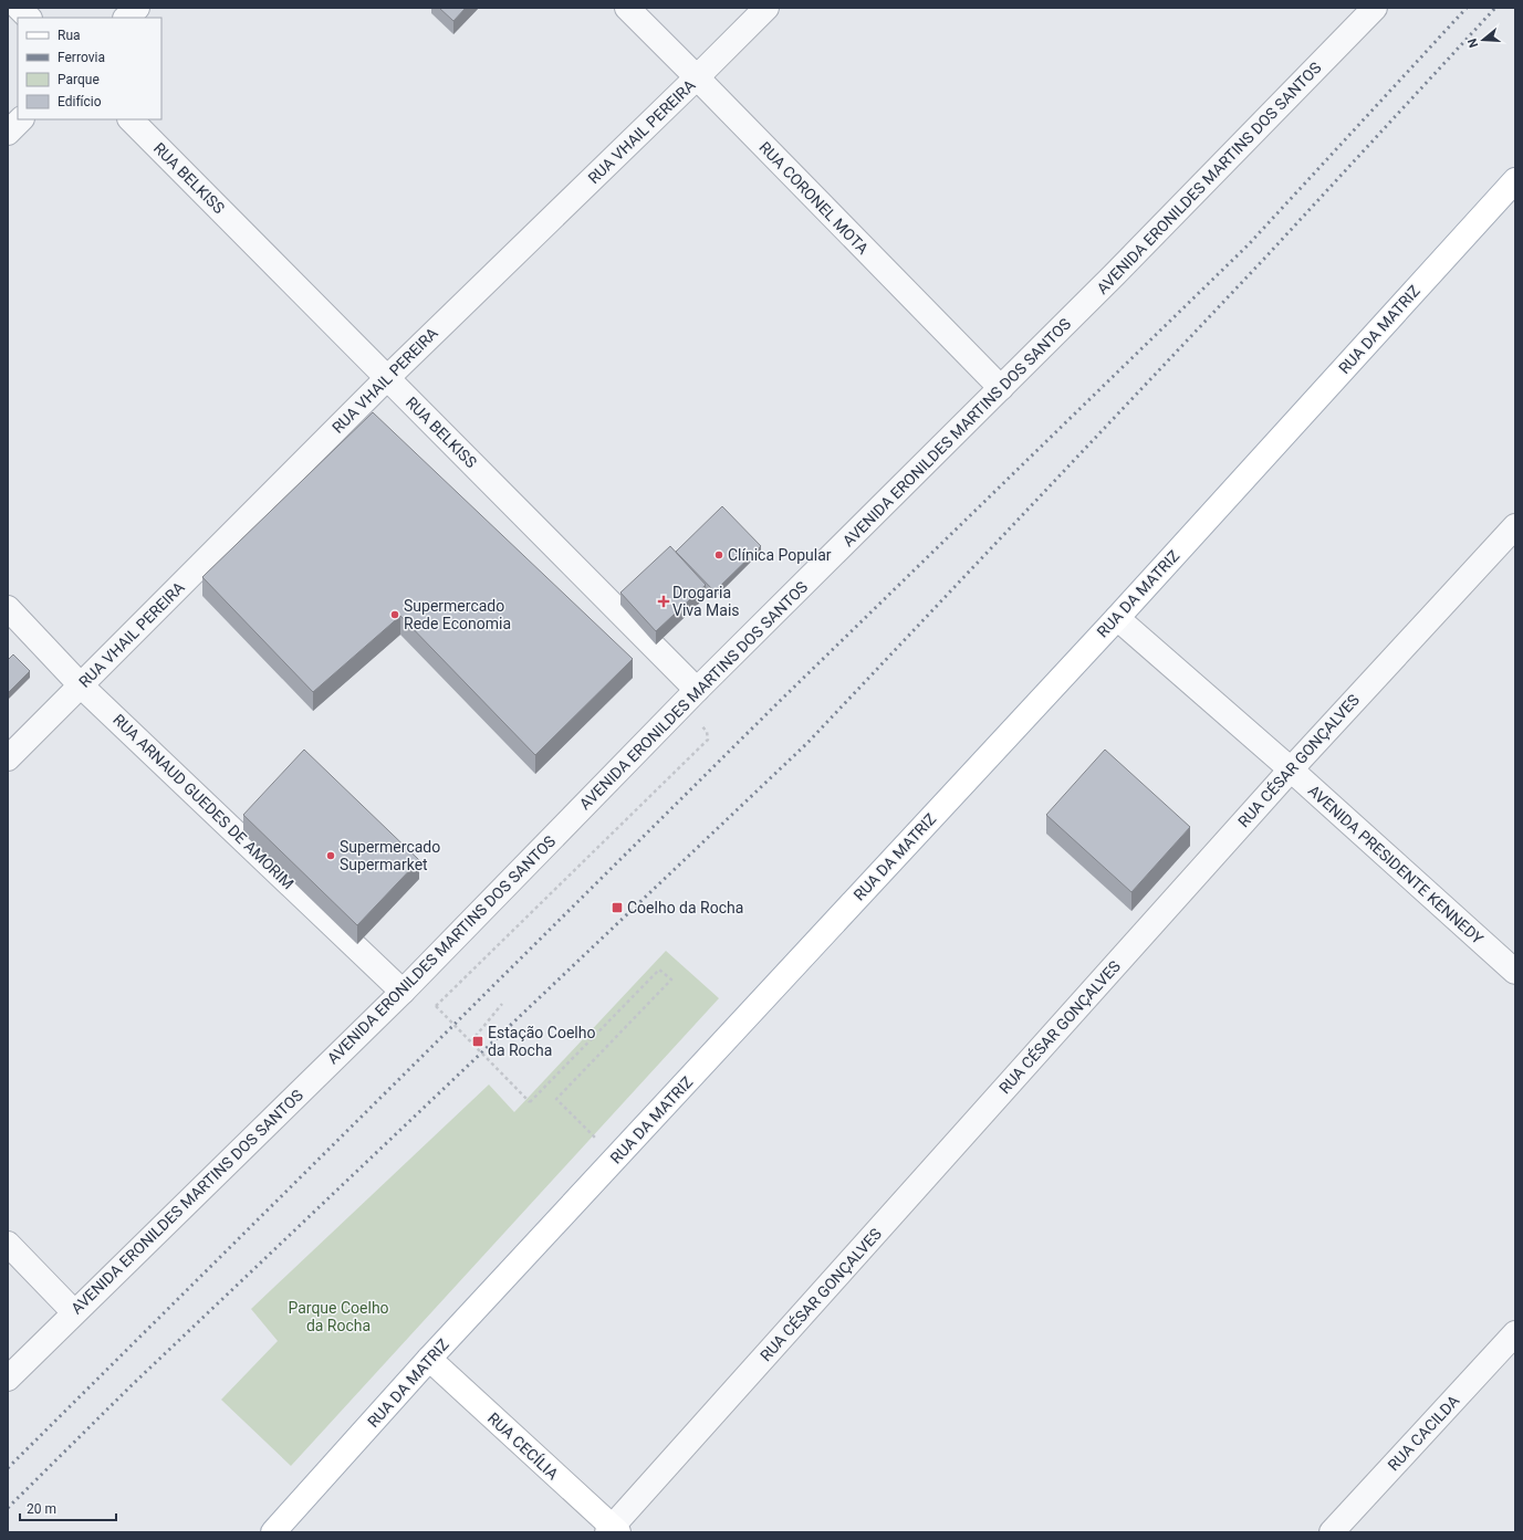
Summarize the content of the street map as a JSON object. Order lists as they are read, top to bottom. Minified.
{"streets":{"main road":["RUA DA MATRIZ","RUA CECÍLIA"],"street":["RUA VHAIL PEREIRA","RUA BELKISS","AVENIDA ERONILDES MARTINS DOS SANTOS","RUA CORONEL MOTA","RUA CÉSAR GONÇALVES","RUA ARNAUD GUEDES DE AMORIM","AVENIDA PRESIDENTE KENNEDY","RUA CACILDA"]},"crossings":[["RUA VHAIL PEREIRA","RUA BELKISS"],["RUA VHAIL PEREIRA","RUA CORONEL MOTA"],["RUA VHAIL PEREIRA","RUA ARNAUD GUEDES DE AMORIM"],["RUA BELKISS","AVENIDA ERONILDES MARTINS DOS SANTOS"],["AVENIDA ERONILDES MARTINS DOS SANTOS","RUA CORONEL MOTA"],["AVENIDA ERONILDES MARTINS DOS SANTOS","RUA ARNAUD GUEDES DE AMORIM"],["RUA DA MATRIZ","AVENIDA PRESIDENTE KENNEDY"],["RUA DA MATRIZ","RUA CECÍLIA"],["RUA CÉSAR GONÇALVES","AVENIDA PRESIDENTE KENNEDY"],["RUA CÉSAR GONÇALVES","RUA CECÍLIA"]],"parks":["Parque Coelho da Rocha"],"places":{"other":["Clínica Popular","Supermercado Rede Economia","Supermercado Supermarket"],"health":["Drogaria Viva Mais"],"transit":["Coelho da Rocha","Estação Coelho da Rocha"]},"legend":["Rua","Ferrovia","Parque","Edifício"],"scale_bar":"20 m","north":"left"}
